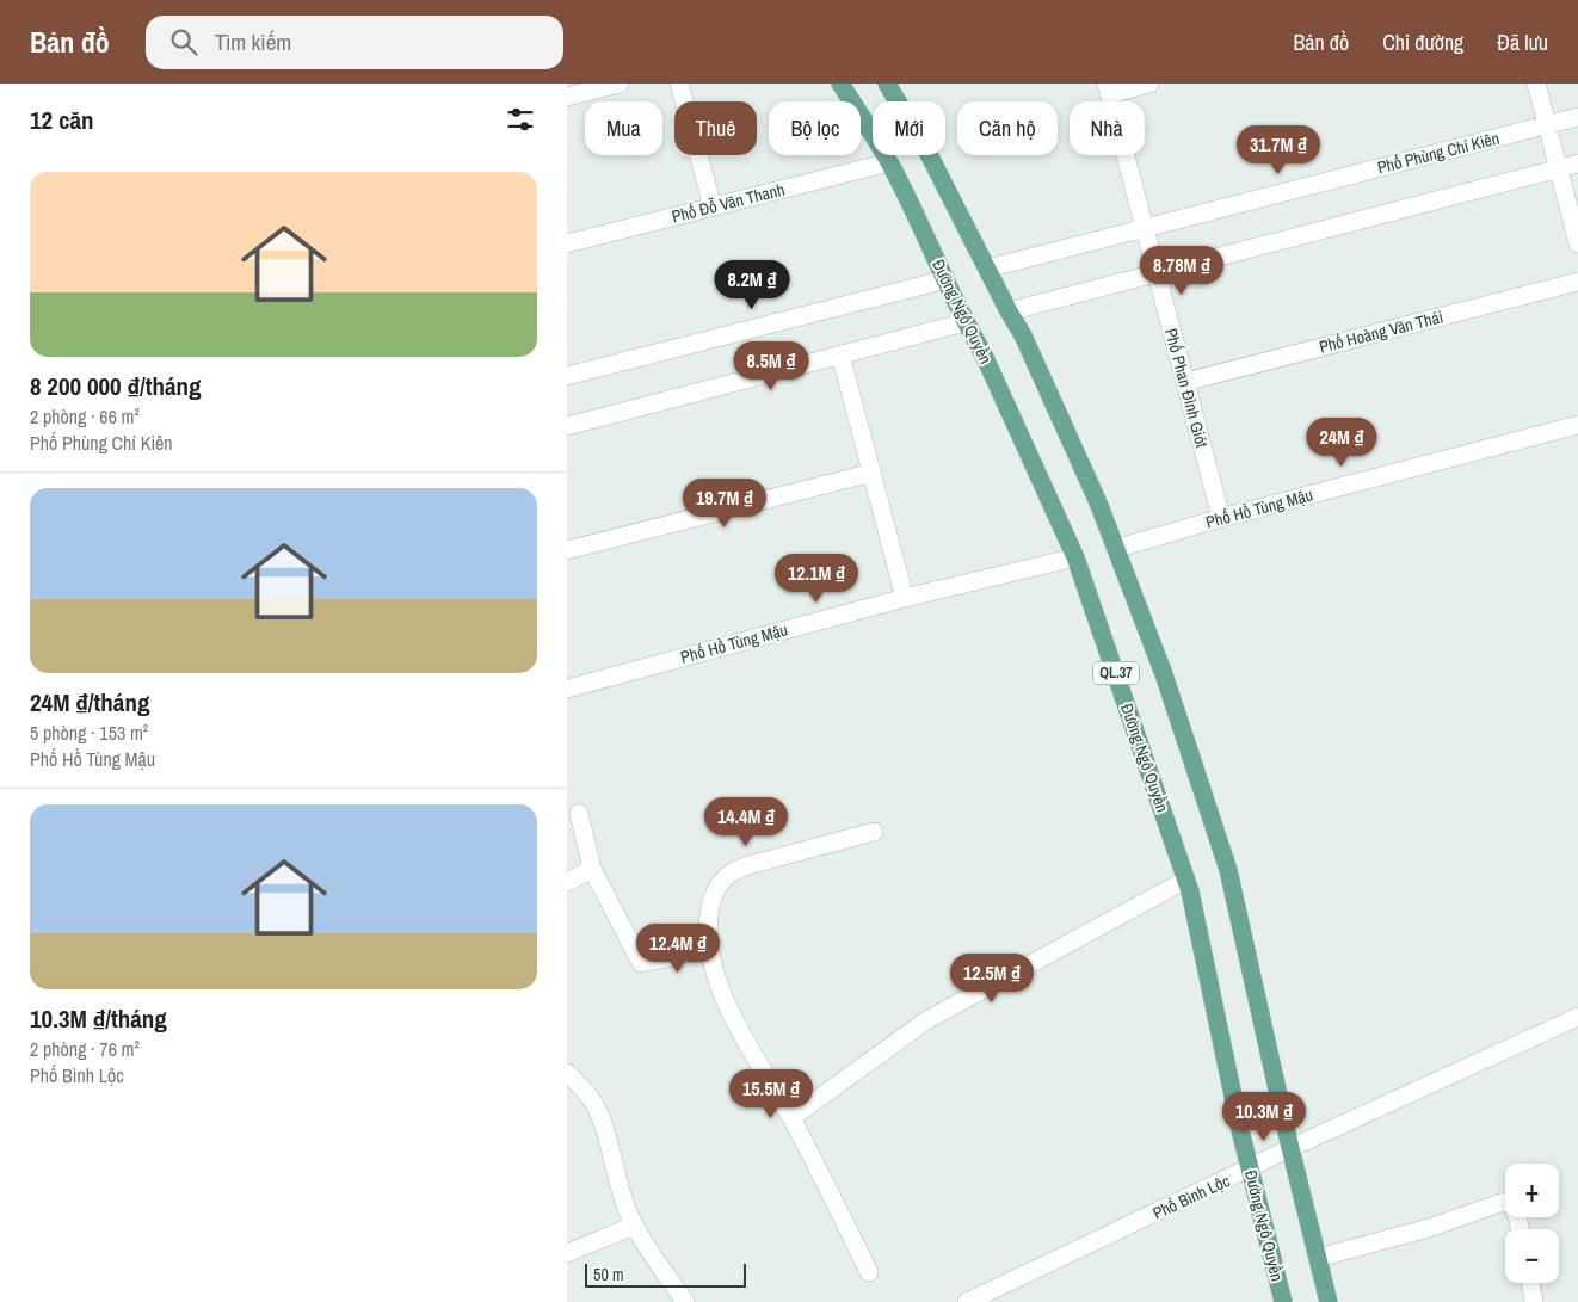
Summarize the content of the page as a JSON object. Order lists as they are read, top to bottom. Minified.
{"streets":{"main road":["Đường Ngô Quyền","QL.37"],"street":["Phố Phùng Chí Kiên","Phố Đỗ Văn Thanh","Phố Hoàng Văn Thái","Phố Phan Đình Giót","Phố Hồ Tùng Mậu","Phố Bình Lộc"]},"crossings":[["Phố Phùng Chí Kiên","Phố Phan Đình Giót"],["Phố Phùng Chí Kiên","QL.37"],["Phố Đỗ Văn Thanh","Đường Ngô Quyền"],["Đường Ngô Quyền","Phố Hồ Tùng Mậu"],["Đường Ngô Quyền","Phố Bình Lộc"],["Phố Hoàng Văn Thái","Phố Phan Đình Giót"],["Phố Phan Đình Giót","Phố Hồ Tùng Mậu"],["Phố Hồ Tùng Mậu","QL.37"],["QL.37","Phố Bình Lộc"]],"scale_bar":"50 m","page":{"header":"Bản đồ","search":"Tìm kiếm","nav":["Bản đồ","Chỉ đường","Đã lưu"],"heading":"12 căn","chip":["Mua","Thuê","Bộ lọc","Mới","Căn hộ","Nhà"],"price":["31.7M ₫","8.78M ₫","8.2M ₫","8.5M ₫","24M ₫","19.7M ₫","12.1M ₫","14.4M ₫","12.4M ₫","12.5M ₫","15.5M ₫","10.3M ₫"],"list":[{"name":"8 200 000 ₫/tháng","note":"2 phòng · 66 m² · Phố Phùng Chí Kiên"},{"name":"24M ₫/tháng","note":"5 phòng · 153 m² · Phố Hồ Tùng Mậu"},{"name":"10.3M ₫/tháng","note":"2 phòng · 76 m² · Phố Bình Lộc"}],"map_buttons":["+","−"],"scale":"50 m"}}
